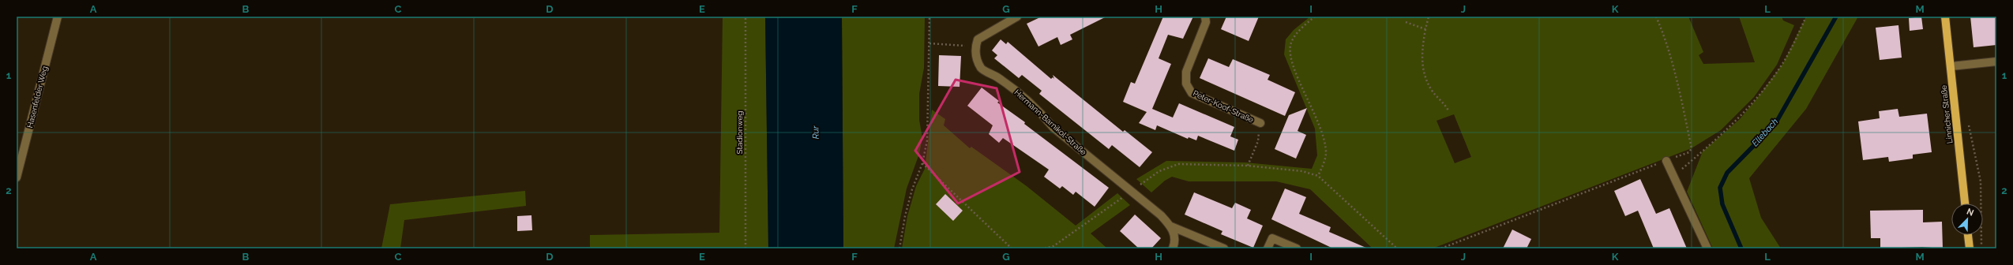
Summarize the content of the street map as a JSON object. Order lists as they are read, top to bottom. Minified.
{"streets":{"main road":["Linnicher Straße"],"street":["Hasenfelder Weg","Peter-Koof-Straße","Hermann-Barnikol-Straße"],"path":["Stadionweg"]},"water":["Rur","Ellebach"],"north":"top right","grid":{"columns":["A","B","C","D","E","F","G","H","I","J","K","L","M"],"rows":["1","2"]}}
